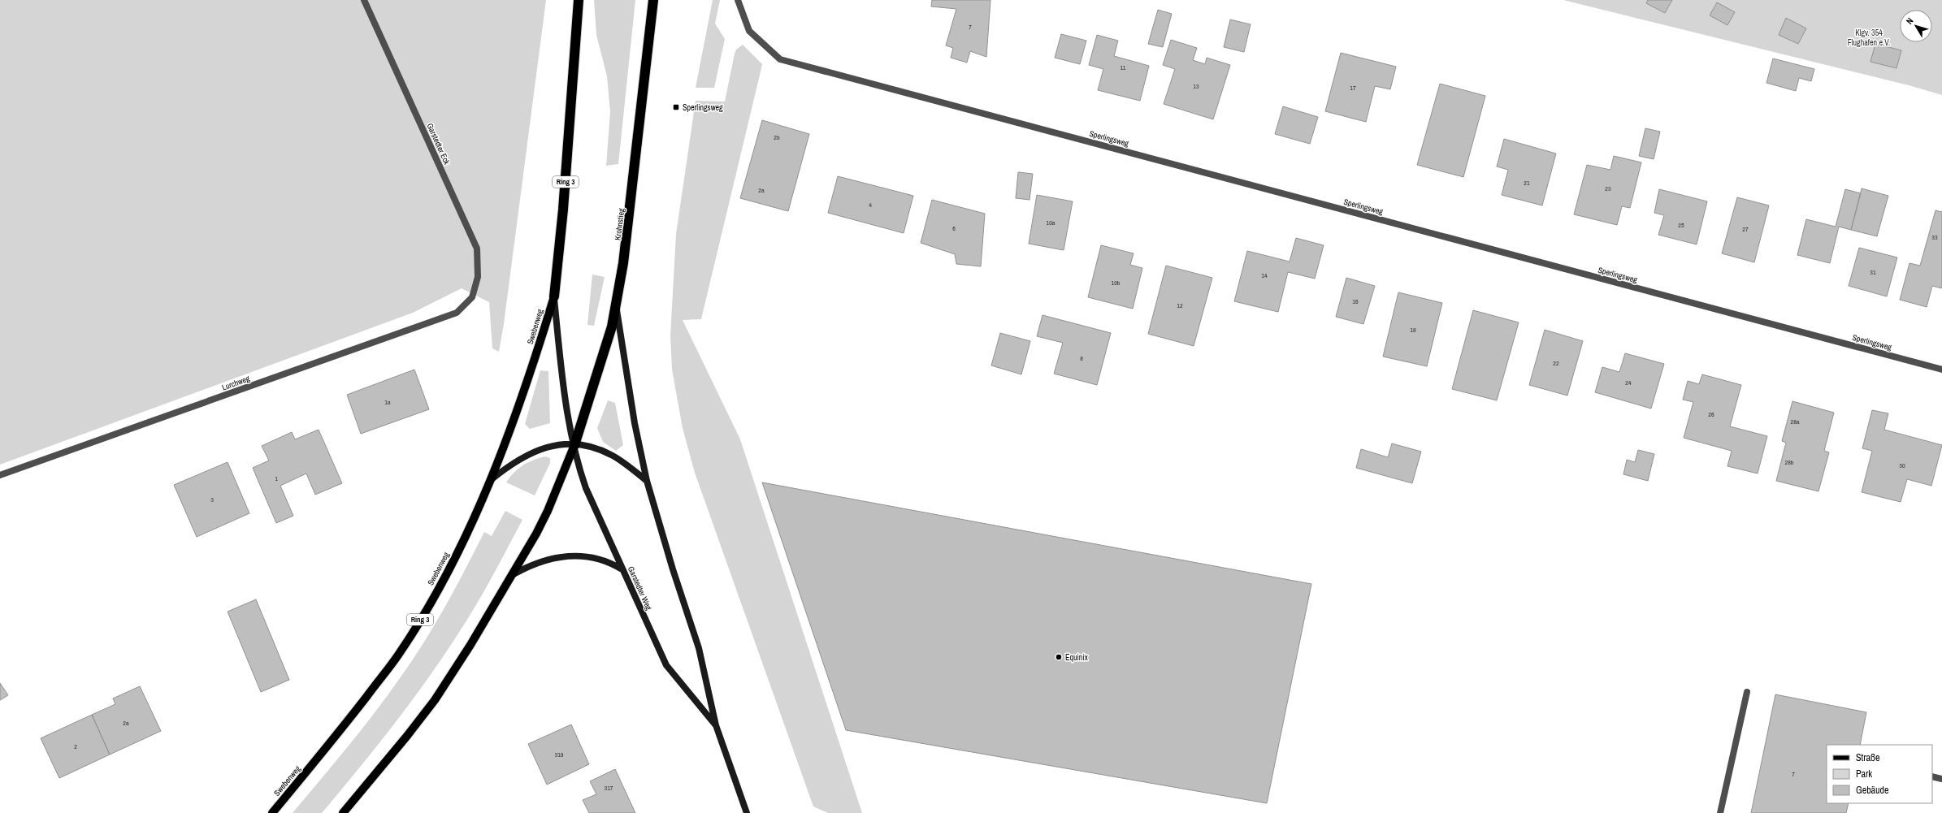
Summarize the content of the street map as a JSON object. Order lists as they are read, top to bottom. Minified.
{"streets":{"highway":["Ring 3","Krohnstieg"],"main road":["Swebenweg","Garstedter Weg"],"street":["Sperlingsweg","Garstedter Eck","Lurchweg"]},"crossings":[["Garstedter Eck","Lurchweg"],["Ring 3","Swebenweg"],["Ring 3","Garstedter Weg"],["Krohnstieg","Garstedter Weg"],["Swebenweg","Garstedter Weg"]],"parks":["Klgv. 354 Flughafen e.V."],"places":{"transit":["Sperlingsweg"],"other":["Equinix"]},"house_numbers":["7","11","13","17","2b","21","23","2a","4","10a","25","6","27","33","31","14","10b","16","12","18","8","22","24","1a","26","28a","28b","30","1","3","2a","2","319","7","317"],"legend":["Straße","Park","Gebäude"],"north":"top left"}
